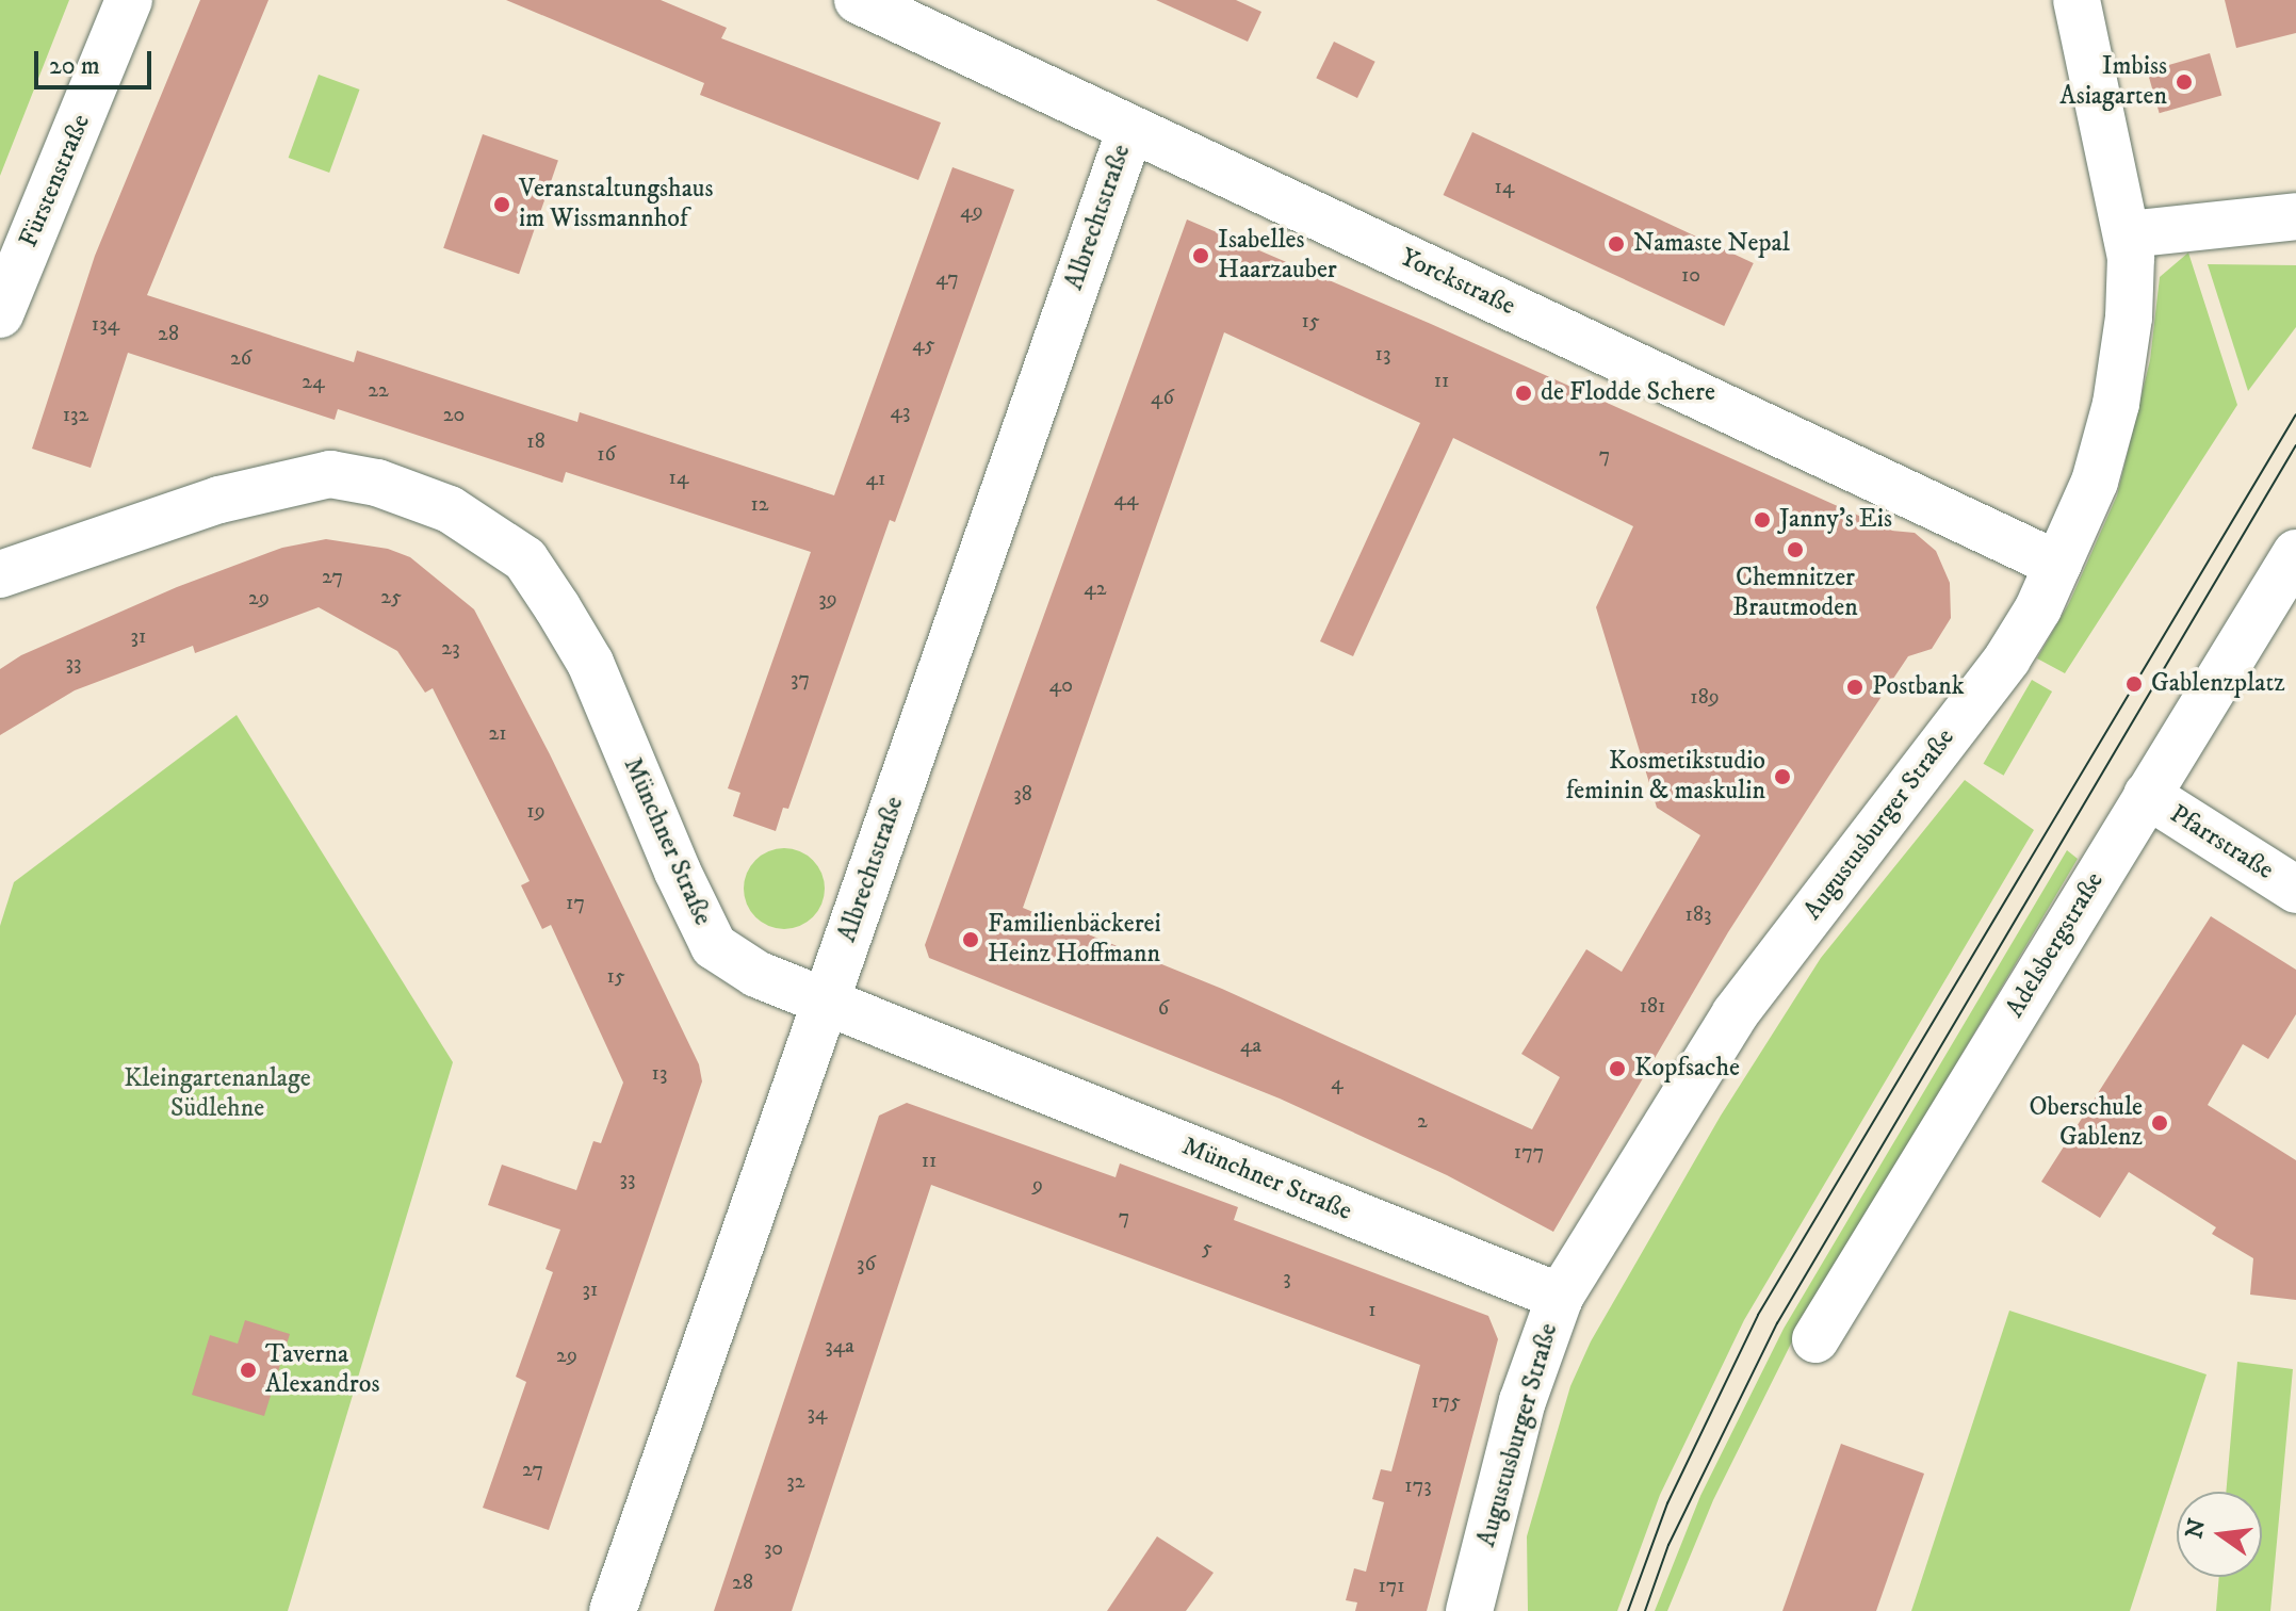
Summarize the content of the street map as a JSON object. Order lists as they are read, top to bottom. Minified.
{"streets":{"street":["Fürstenstraße","Albrechtstraße","Yorckstraße","Augustusburger Straße","Münchner Straße","Pfarrstraße","Adelsbergstraße"]},"crossings":[["Albrechtstraße","Yorckstraße"],["Albrechtstraße","Münchner Straße"],["Yorckstraße","Augustusburger Straße"],["Augustusburger Straße","Münchner Straße"],["Pfarrstraße","Adelsbergstraße"]],"parks":["Kleingartenanlage Südlehne"],"places":["Imbiss Asiagarten","Veranstaltungshaus im Wissmannhof","Namaste Nepal","Isabelles Haarzauber","de Flodde Schere","Janny's Eis","Chemnitzer Brautmoden","Gablenzplatz","Postbank","Kosmetikstudio feminin & maskulin","Familienbäckerei Heinz Hoffmann","Kopfsache","Oberschule Gablenz","Taverna Alexandros"],"house_numbers":["14","49","10","47","15","134","28","45","13","26","11","24","22","46","43","132","20","18","16","7","14","41","44","12","27","42","25","29","39","31","23","33","37","40","189","21","38","19","17","183","15","181","6","4a","13","4","2","177","11","33","9","7","5","36","3","31","1","34a","29","175","34","27","32","173","30","28","171"],"scale_bar":"20 m","north":"left"}
